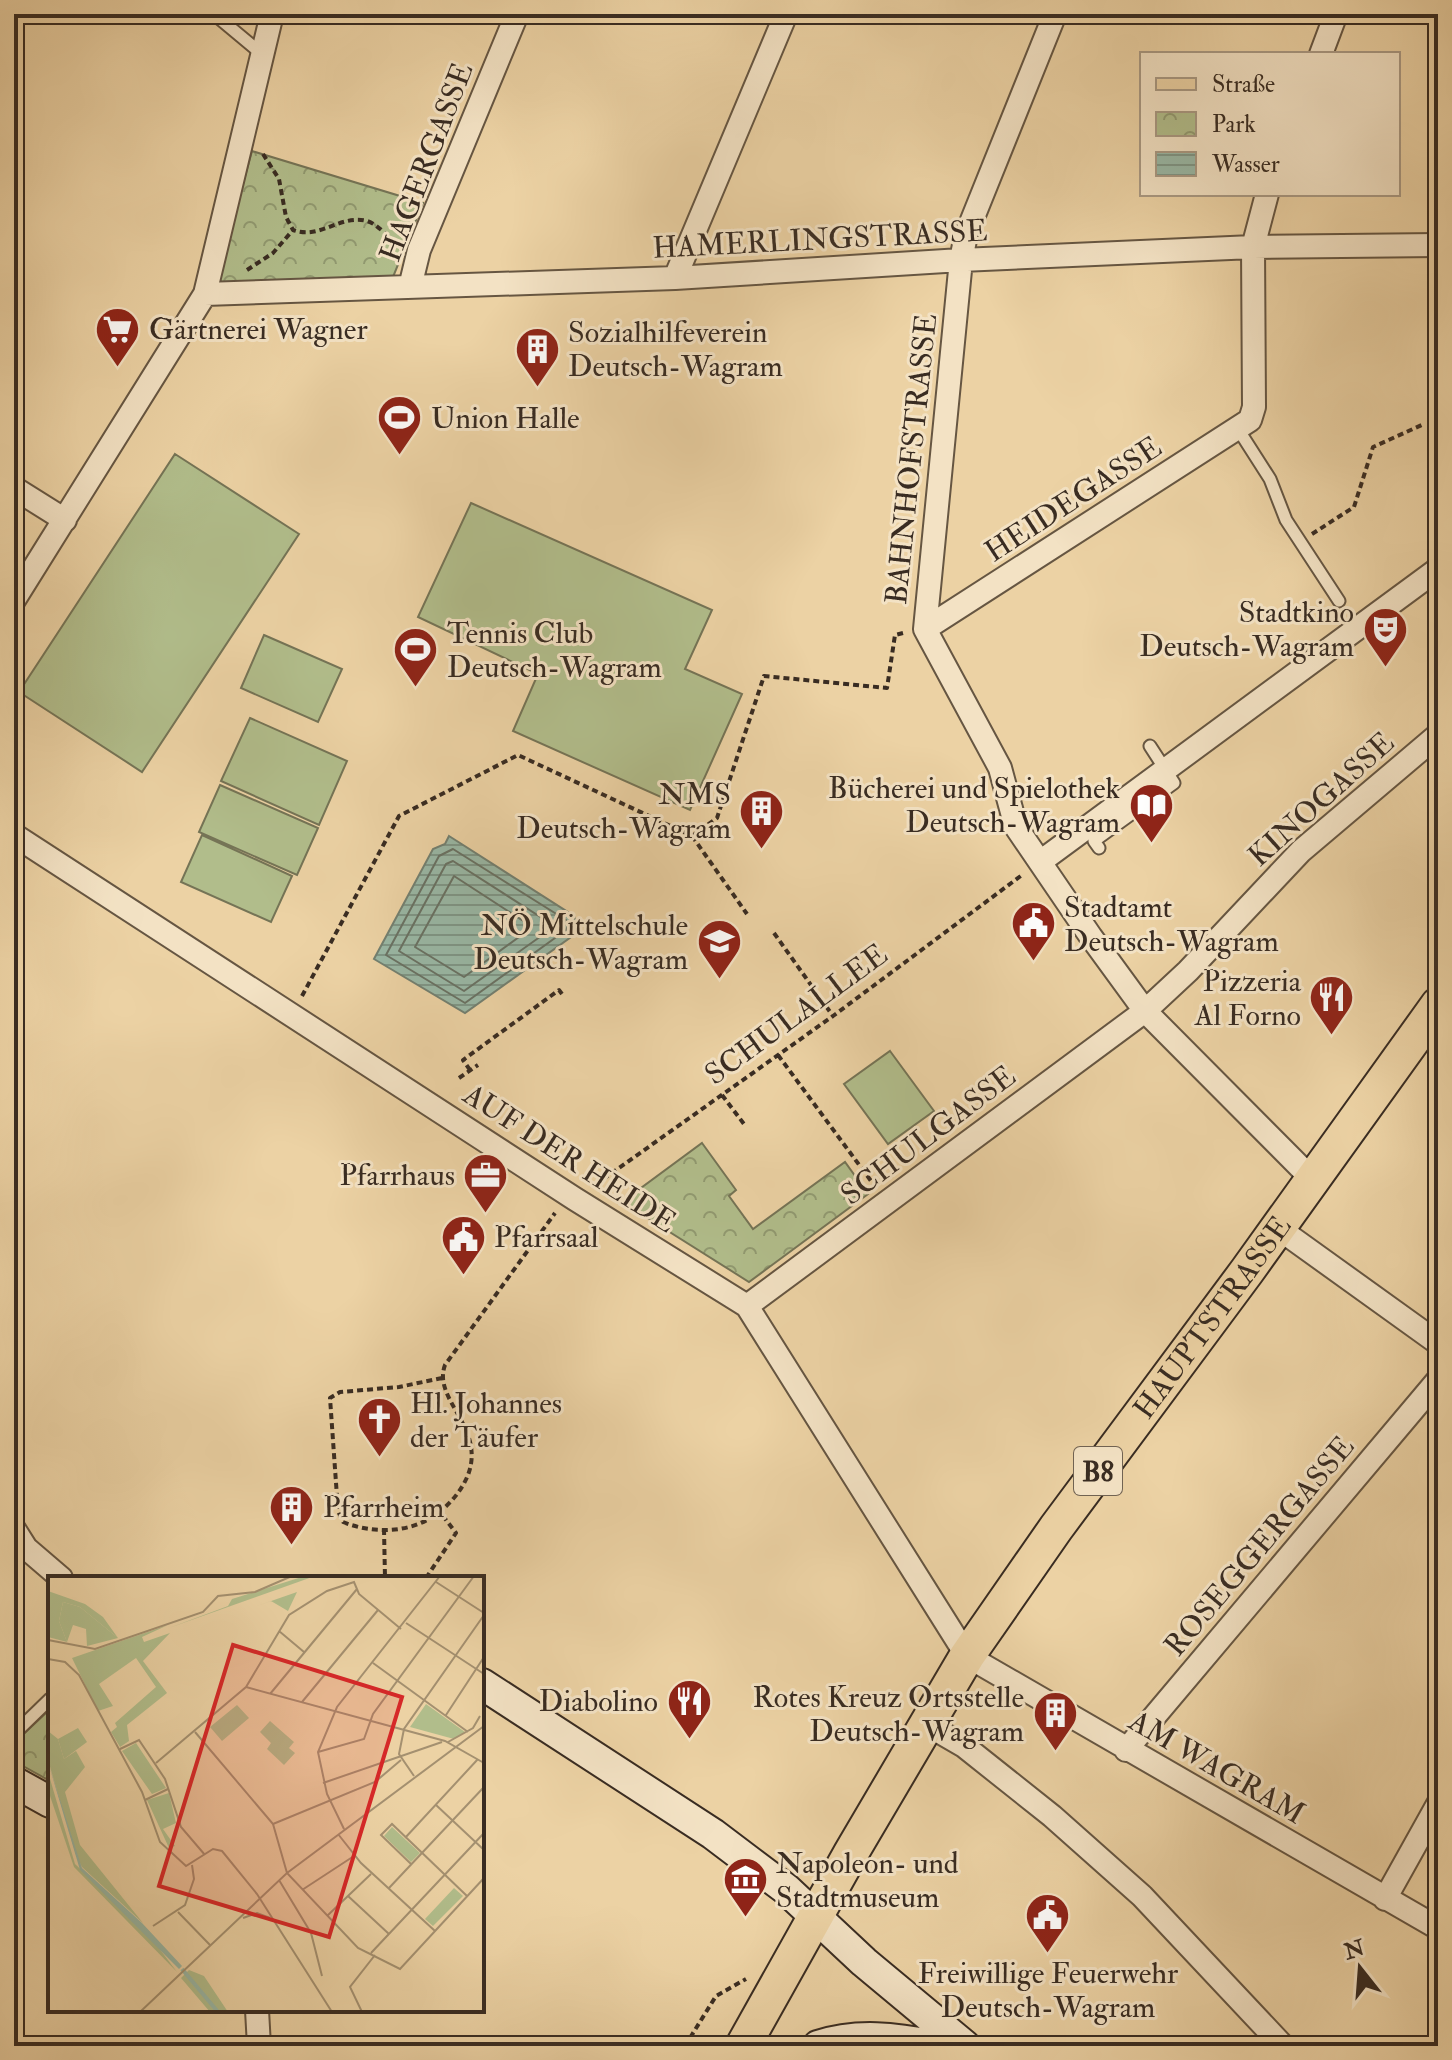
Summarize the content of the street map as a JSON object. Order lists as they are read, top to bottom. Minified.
{"streets":{"main road":["HAUPTSTRASSE","B8"],"street":["HAGERGASSE","HAMERLINGSTRASSE","BAHNHOFSTRASSE","HEIDEGASSE","KINOGASSE","SCHULGASSE","AUF DER HEIDE","ROSEGGERGASSE","AM WAGRAM"],"path":["SCHULALLEE"]},"crossings":[["HAGERGASSE","HAMERLINGSTRASSE"],["HAMERLINGSTRASSE","BAHNHOFSTRASSE"],["BAHNHOFSTRASSE","HEIDEGASSE"],["BAHNHOFSTRASSE","KINOGASSE"],["BAHNHOFSTRASSE","SCHULALLEE"],["BAHNHOFSTRASSE","SCHULGASSE"],["BAHNHOFSTRASSE","HAUPTSTRASSE"],["KINOGASSE","SCHULGASSE"],["SCHULALLEE","AUF DER HEIDE"],["SCHULGASSE","AUF DER HEIDE"],["AUF DER HEIDE","HAUPTSTRASSE"],["AUF DER HEIDE","AM WAGRAM"],["HAUPTSTRASSE","B8"],["HAUPTSTRASSE","AM WAGRAM"],["ROSEGGERGASSE","AM WAGRAM"]],"places":{"supermarket":["Gärtnerei Wagner"],"building":["Sozialhilfeverein Deutsch-Wagram","NMS Deutsch-Wagram","Pfarrheim","Rotes Kreuz Ortsstelle Deutsch-Wagram"],"sports":["Union Halle","Tennis Club Deutsch-Wagram"],"theatre":["Stadtkino Deutsch-Wagram"],"library":["Bücherei und Spielothek Deutsch-Wagram"],"public building":["Stadtamt Deutsch-Wagram","Pfarrsaal","Freiwillige Feuerwehr Deutsch-Wagram"],"school or university":["NÖ Mittelschule Deutsch-Wagram"],"restaurant":["Pizzeria Al Forno","Diabolino"],"office":["Pfarrhaus"],"church":["Hl. Johannes der Täufer"],"museum":["Napoleon- und Stadtmuseum"]},"legend":["Straße","Park","Wasser"],"north":"top"}
